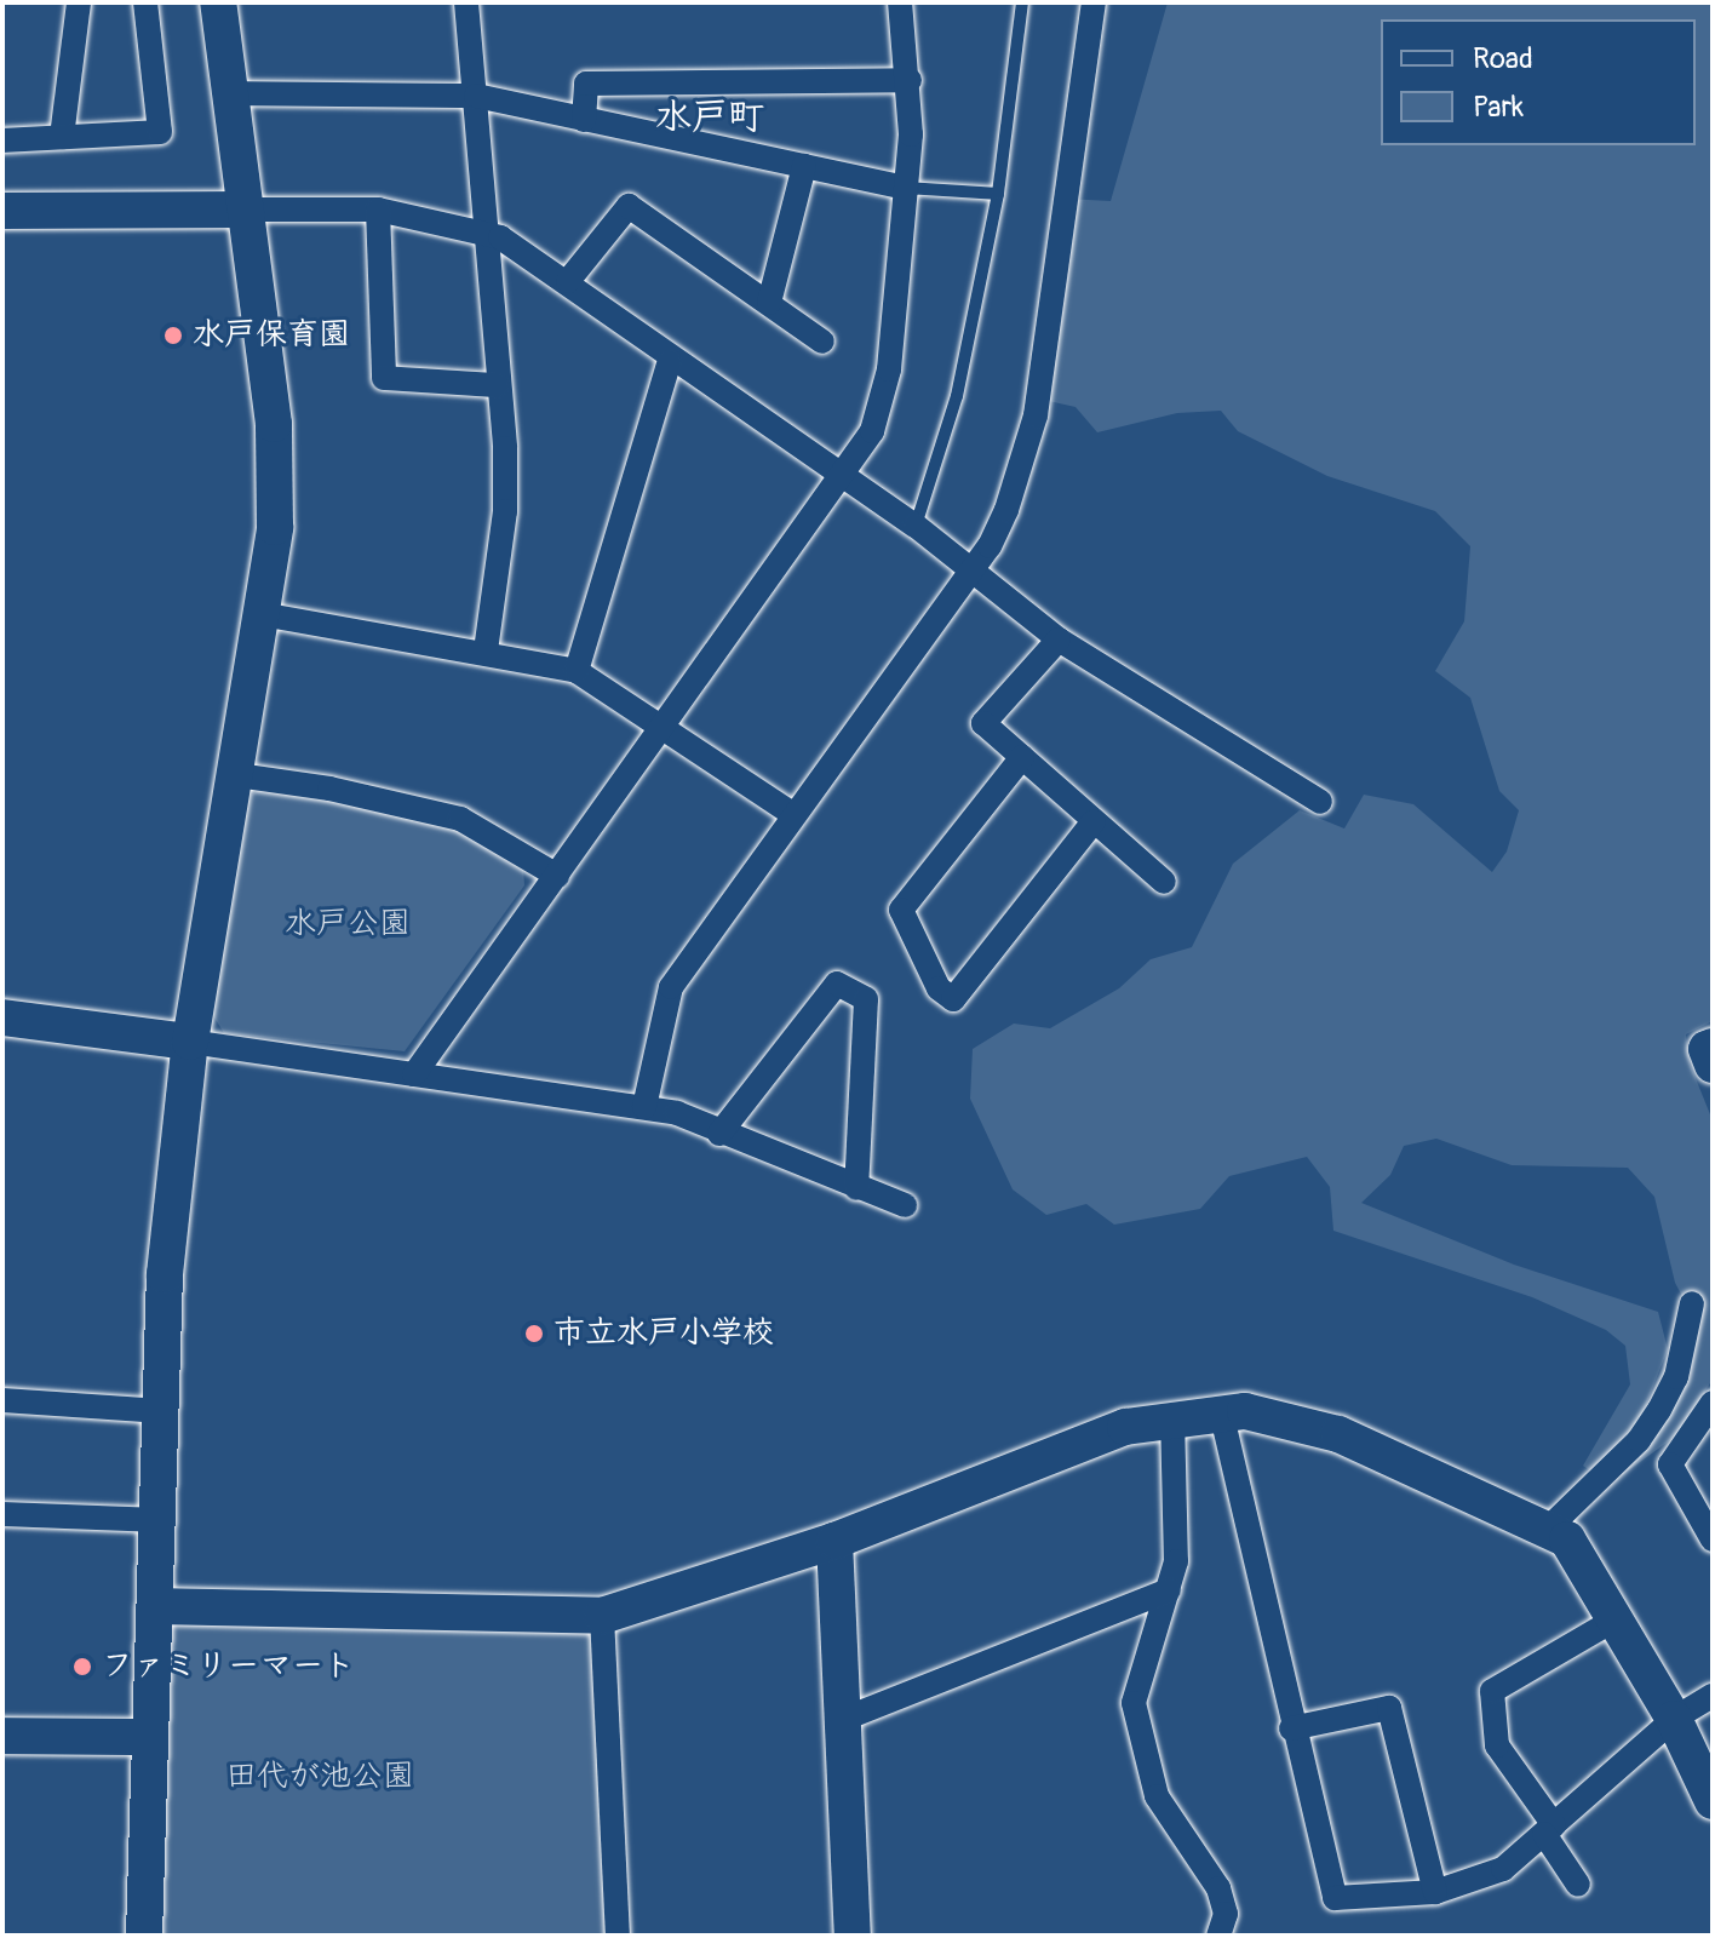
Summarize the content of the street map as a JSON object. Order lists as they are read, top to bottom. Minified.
{"districts":["水戸町"],"parks":["水戸公園","田代が池公園"],"places":["水戸保育園","市立水戸小学校","ファミリーマート"],"legend":["Road","Park"]}
